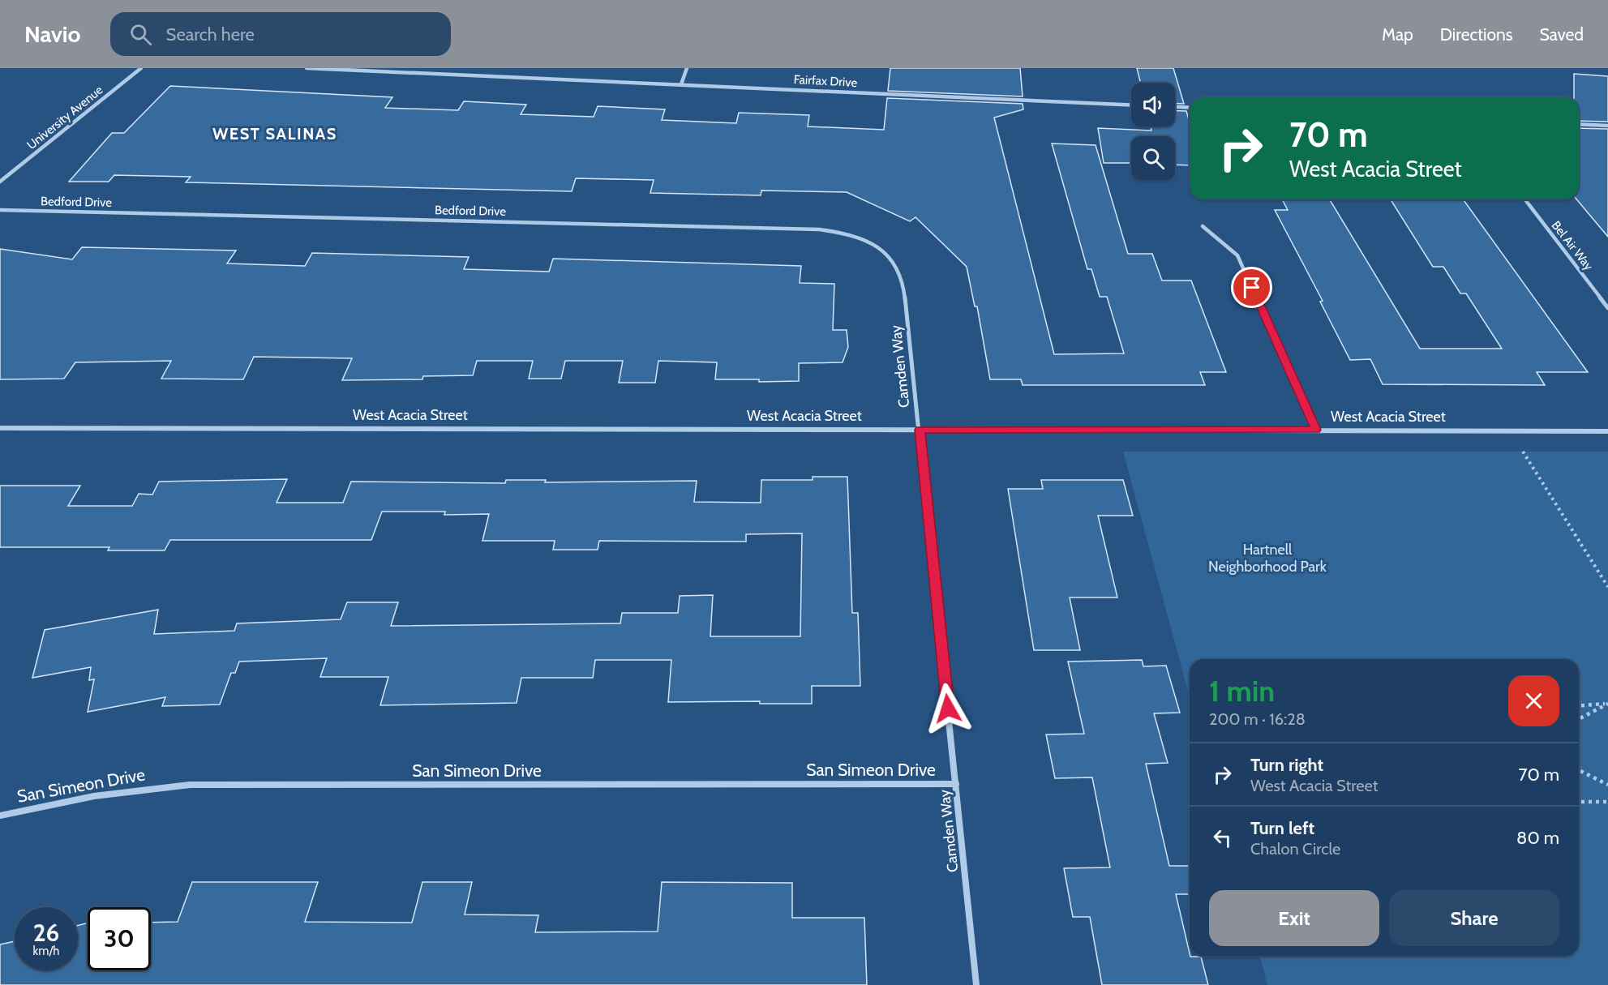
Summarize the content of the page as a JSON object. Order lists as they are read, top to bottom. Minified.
{"streets":{"street":["Fairfax Drive","University Avenue","Bedford Drive","Bel Air Way","Camden Way","West Acacia Street","San Simeon Drive"]},"crossings":[["Bedford Drive","Camden Way"],["Camden Way","West Acacia Street"],["Camden Way","San Simeon Drive"]],"districts":["WEST SALINAS"],"parks":["Hartnell Neighborhood Park"],"page":{"header":"Navio","search":"Search here","nav":["Map","Directions","Saved"],"turn":["70 m","West Acacia Street"],"heading":["1 min","200 m · 16:28"],"list":[{"name":"Turn right","note":"West Acacia Street","value":"70 m"},{"name":"Turn left","note":"Chalon Circle","value":"80 m"}],"buttons":["Exit","Share"],"speed":"26 km/h","limit":"30"}}
